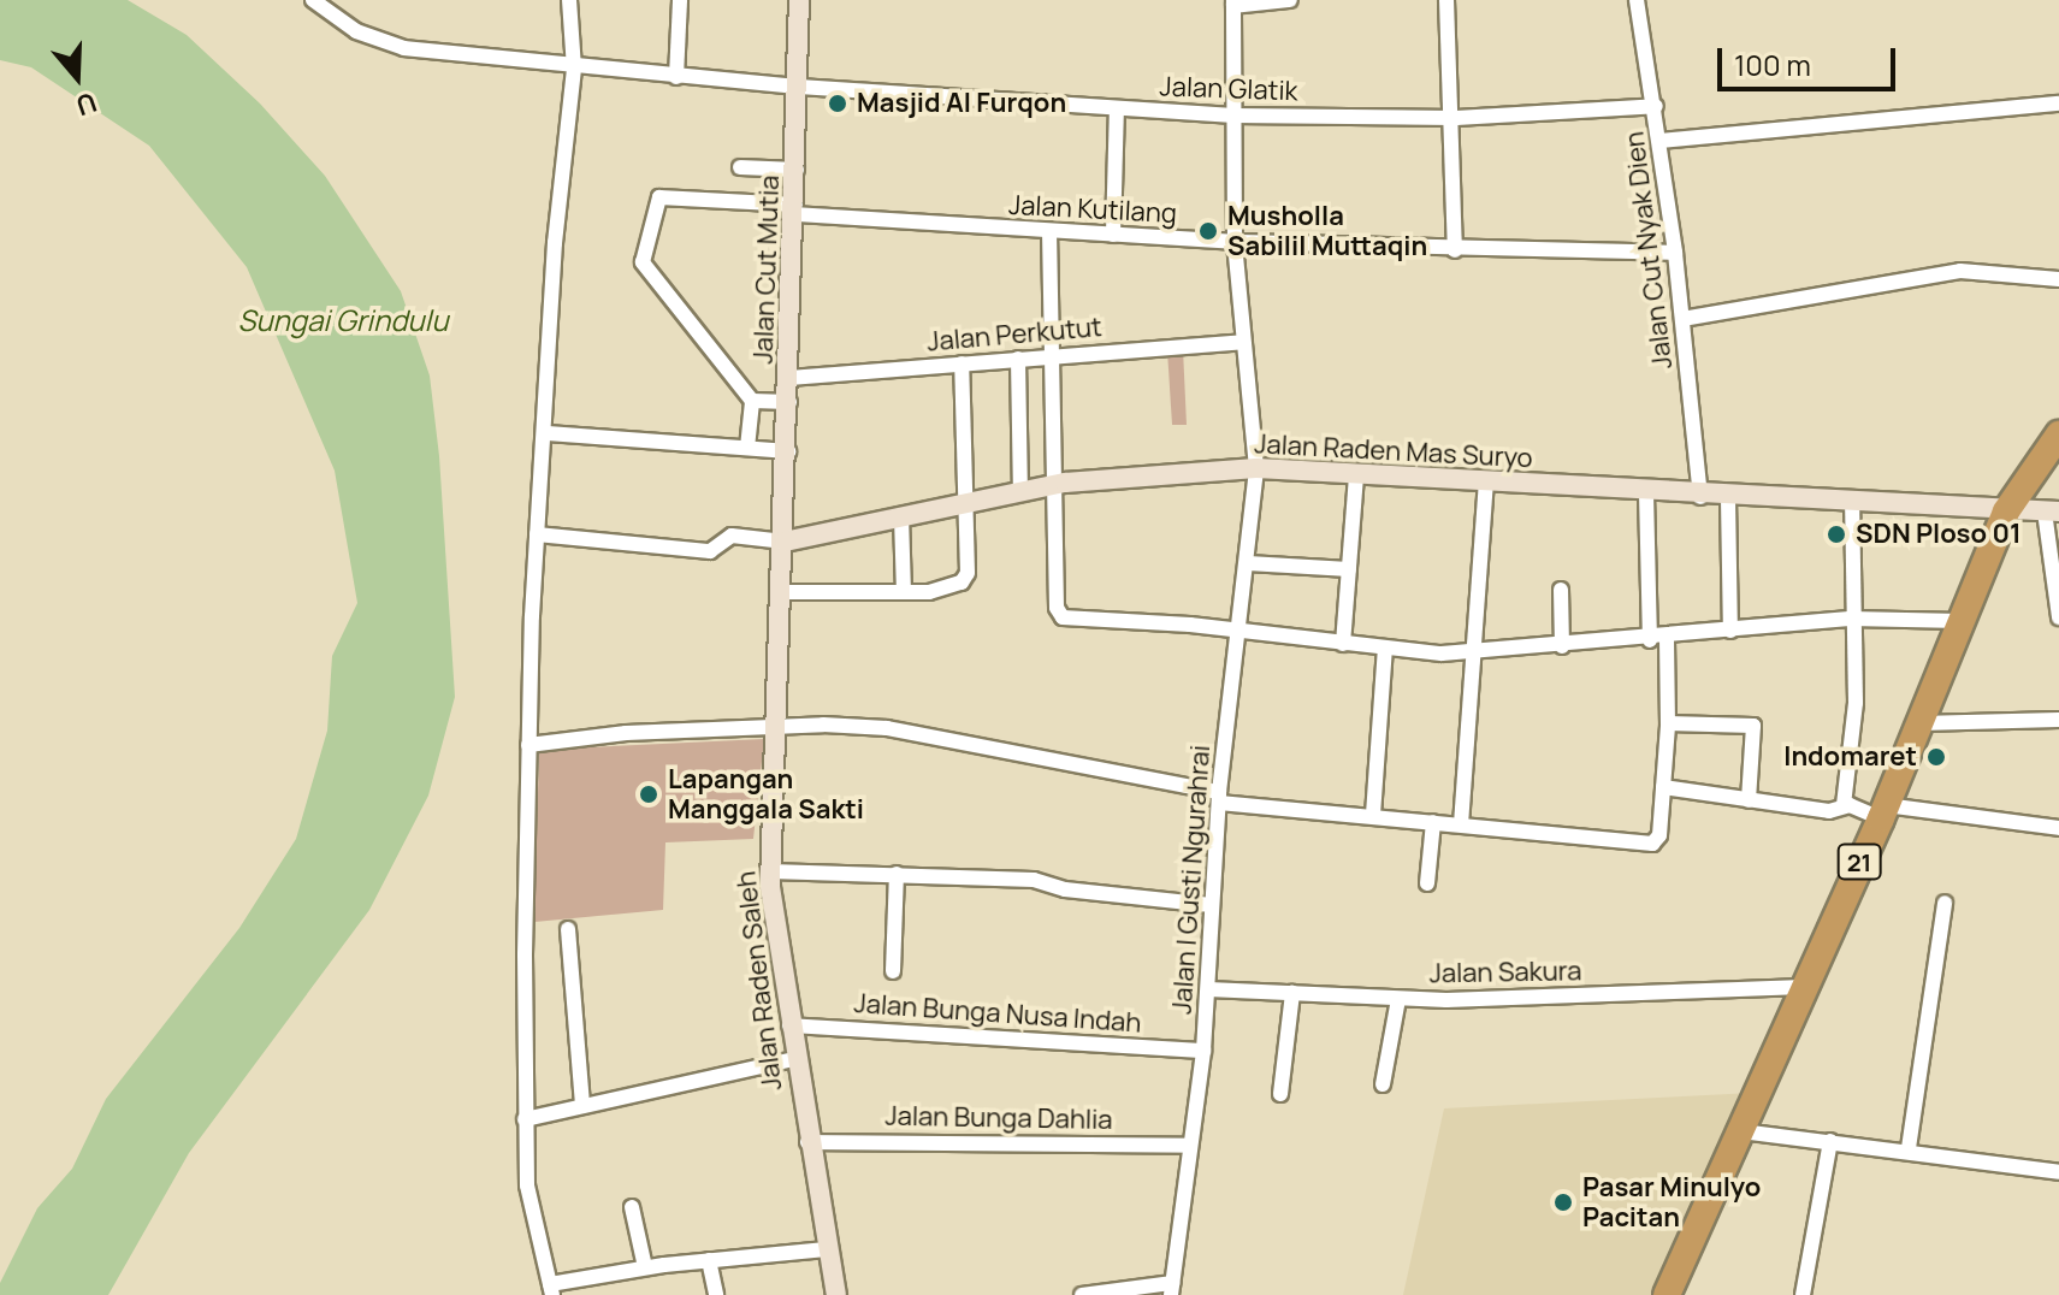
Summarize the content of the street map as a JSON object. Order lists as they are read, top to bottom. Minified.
{"streets":{"highway":["21"],"street":["Jalan Glatik","Jalan Kutilang","Jalan Cut Nyak Dien","Jalan Cut Mutia","Jalan Perkutut","Jalan Raden Mas Suryo","Jalan I Gusti Ngurahrai","Jalan Sakura","Jalan Raden Saleh","Jalan Bunga Nusa Indah","Jalan Bunga Dahlia"]},"crossings":[["Jalan Glatik","Jalan Cut Nyak Dien"],["Jalan Glatik","Jalan Cut Mutia"],["Jalan Glatik","Jalan I Gusti Ngurahrai"],["Jalan Kutilang","Jalan Cut Nyak Dien"],["Jalan Kutilang","Jalan Cut Mutia"],["Jalan Kutilang","Jalan I Gusti Ngurahrai"],["Jalan Cut Nyak Dien","Jalan Raden Mas Suryo"],["Jalan Cut Mutia","Jalan Perkutut"],["Jalan Cut Mutia","Jalan Raden Mas Suryo"],["Jalan Cut Mutia","Jalan Raden Saleh"],["Jalan Perkutut","Jalan I Gusti Ngurahrai"],["Jalan Raden Mas Suryo","21"],["Jalan Raden Mas Suryo","Jalan I Gusti Ngurahrai"],["Jalan Raden Mas Suryo","Jalan Raden Saleh"],["21","Jalan Sakura"],["Jalan I Gusti Ngurahrai","Jalan Sakura"],["Jalan I Gusti Ngurahrai","Jalan Bunga Nusa Indah"],["Jalan I Gusti Ngurahrai","Jalan Bunga Dahlia"],["Jalan Raden Saleh","Jalan Bunga Nusa Indah"],["Jalan Raden Saleh","Jalan Bunga Dahlia"]],"water":["Sungai Grindulu"],"places":["Masjid Al Furqon","Musholla Sabilil Muttaqin","SDN Ploso 01","Indomaret","Lapangan Manggala Sakti","Pasar Minulyo Pacitan"],"scale_bar":"100 m","north":"bottom"}
